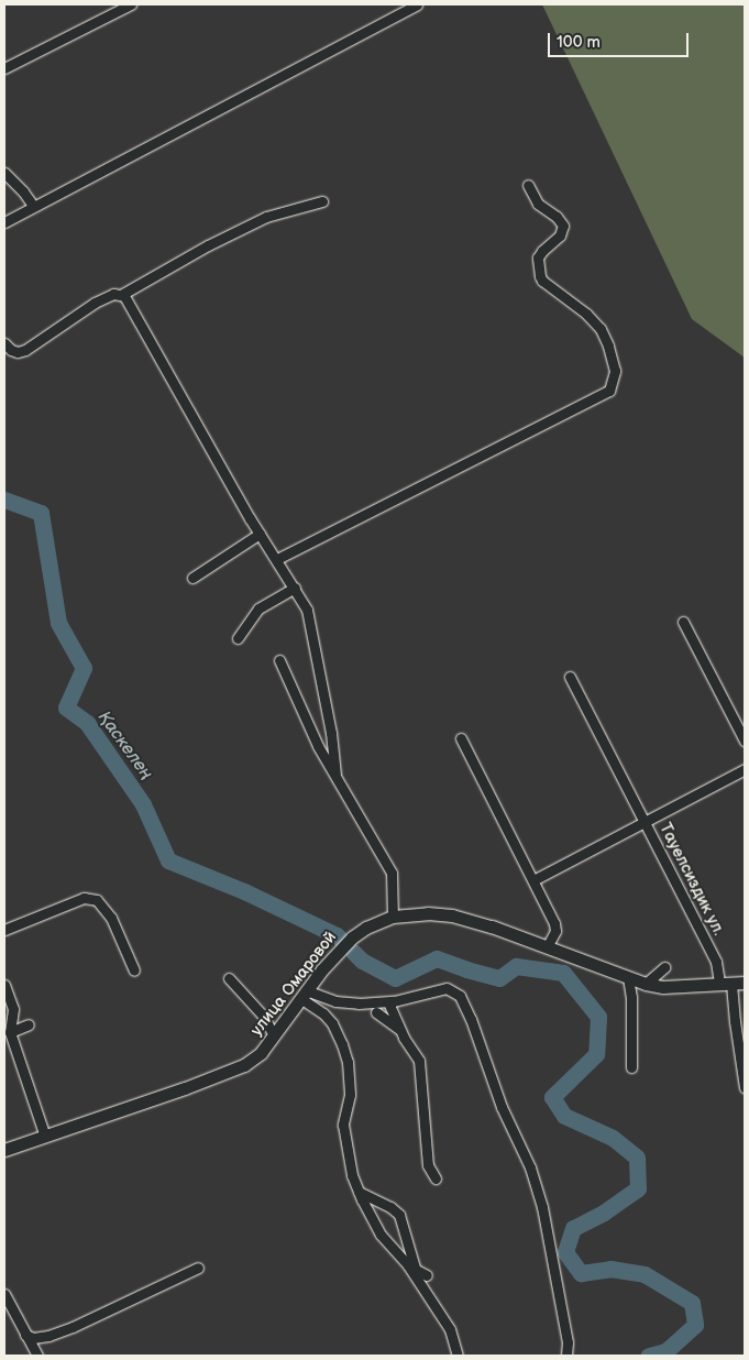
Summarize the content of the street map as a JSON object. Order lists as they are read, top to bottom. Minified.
{"streets":{"street":["Тауелсиздик ул.","улица Омаровой"]},"crossings":[["Тауелсиздик ул.","улица Омаровой"]],"water":["Қаскелең"],"scale_bar":"100 m"}
